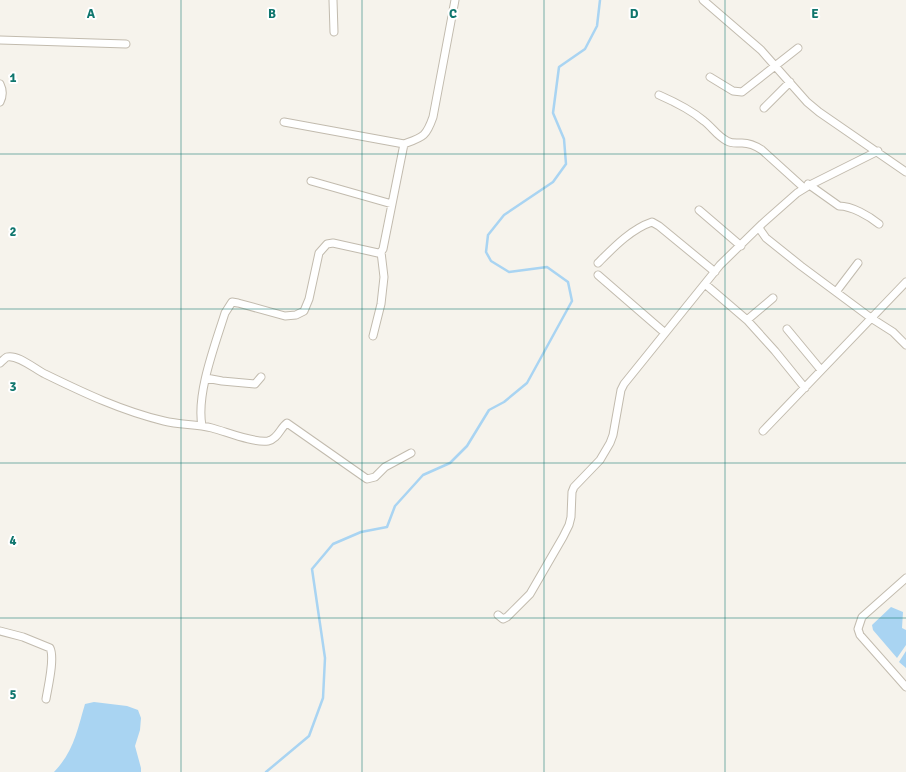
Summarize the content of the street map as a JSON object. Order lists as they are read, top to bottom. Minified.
{"grid":{"columns":["A","B","C","D","E"],"rows":["1","2","3","4","5"]}}
